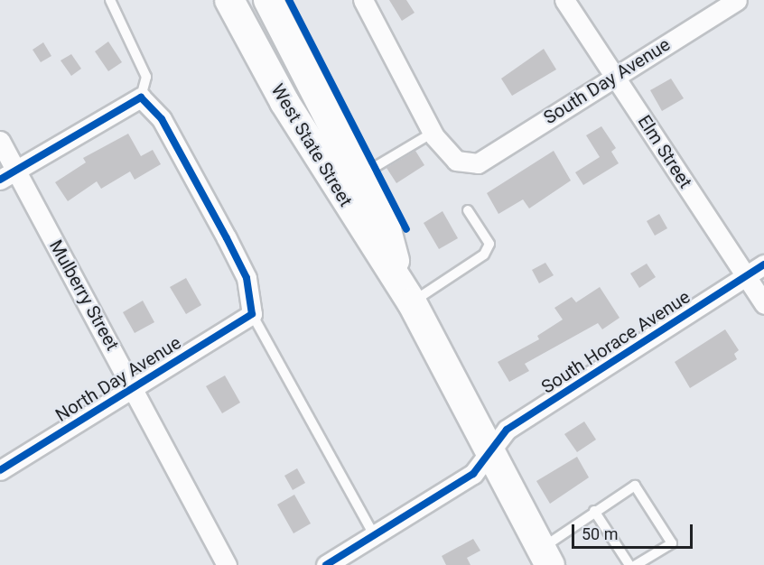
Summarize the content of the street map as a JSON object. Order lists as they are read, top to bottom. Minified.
{"streets":{"main road":["West State Street"],"street":["South Day Avenue","Elm Street","Mulberry Street","South Horace Avenue","North Day Avenue"]},"crossings":[["South Day Avenue","Elm Street"],["West State Street","South Horace Avenue"],["Elm Street","South Horace Avenue"],["Mulberry Street","North Day Avenue"]],"scale_bar":"50 m"}
